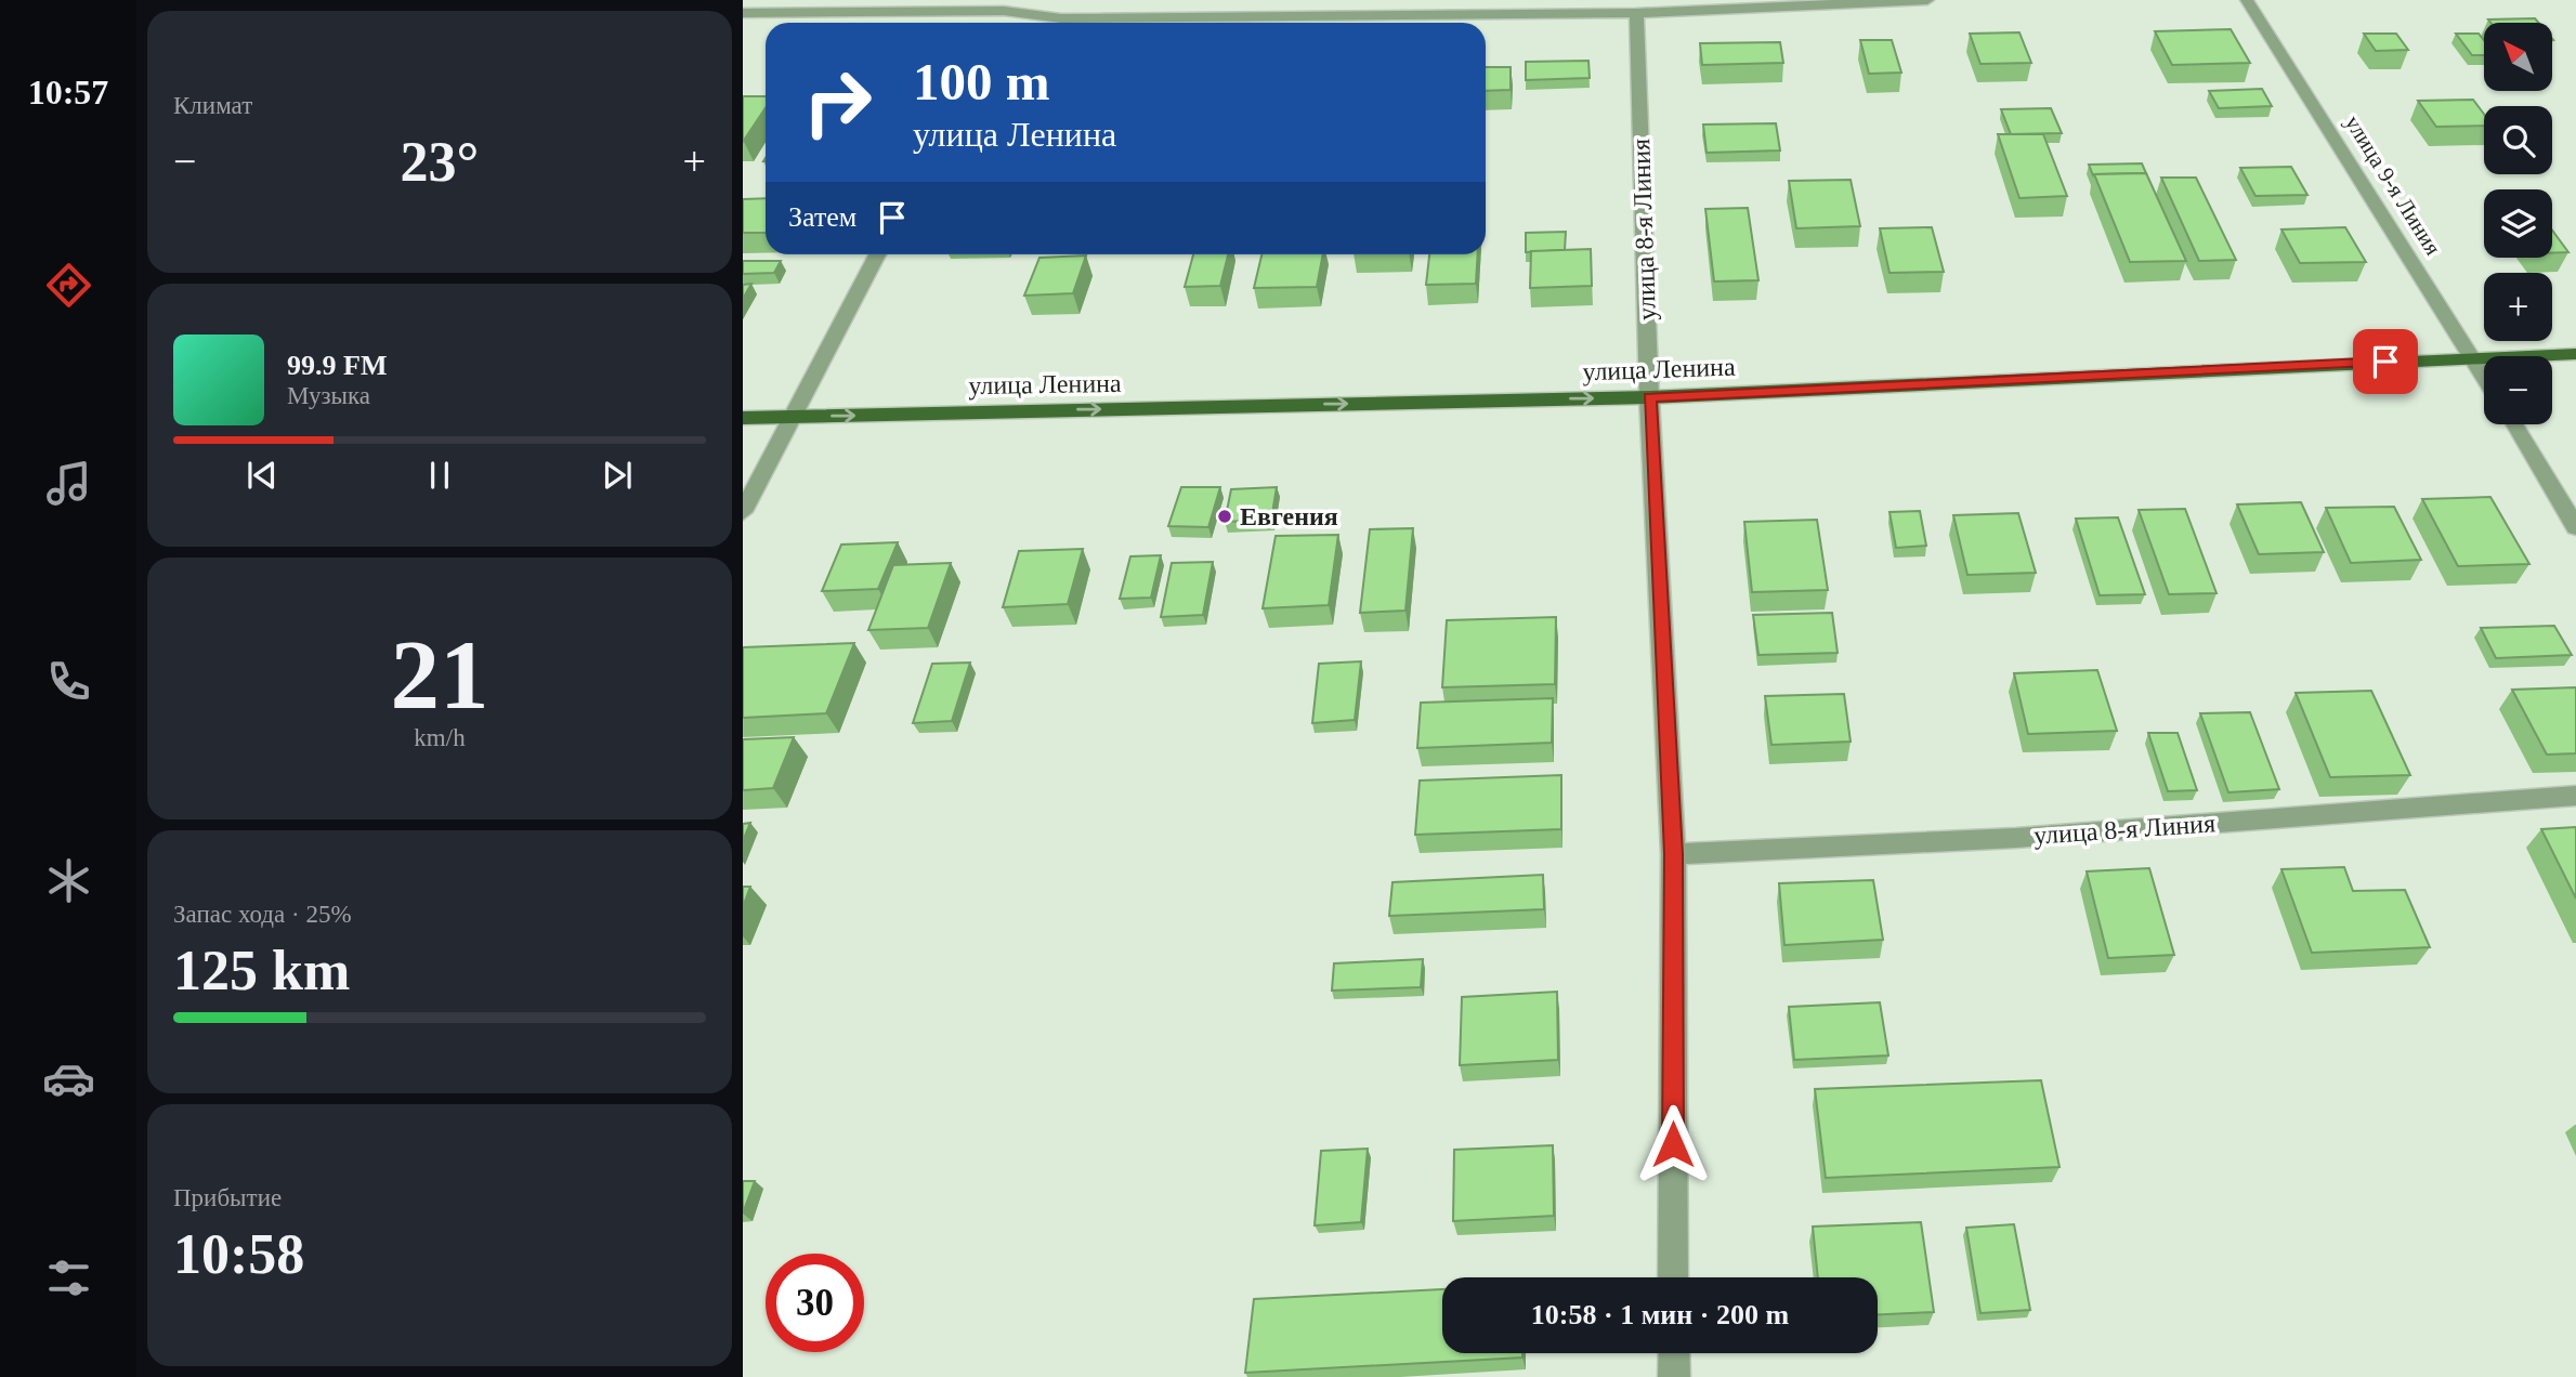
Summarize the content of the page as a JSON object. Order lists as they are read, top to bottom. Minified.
{"streets":{"main road":["улица Ленина"],"street":["улица 9-я Линия","улица 8-я Линия"]},"crossings":[["улица 9-я Линия","улица Ленина"],["улица 8-я Линия","улица Ленина"]],"one_way":["улица Ленина"],"places":["Евгения"],"north":"top left","page":{"tabs":"10:57","tile":["Климат",["21","km/h"],["Запас хода · 25%","125 km"],["Прибытие","10:58"]],"map_buttons":["+","−"],"turn":["100 m","улица Ленина"],"heat":["−","23°","+"],"then":"Затем","song":["99.9 FM","Музыка"],"limit":"30","trip":"10:58 · 1 мин · 200 m"}}
